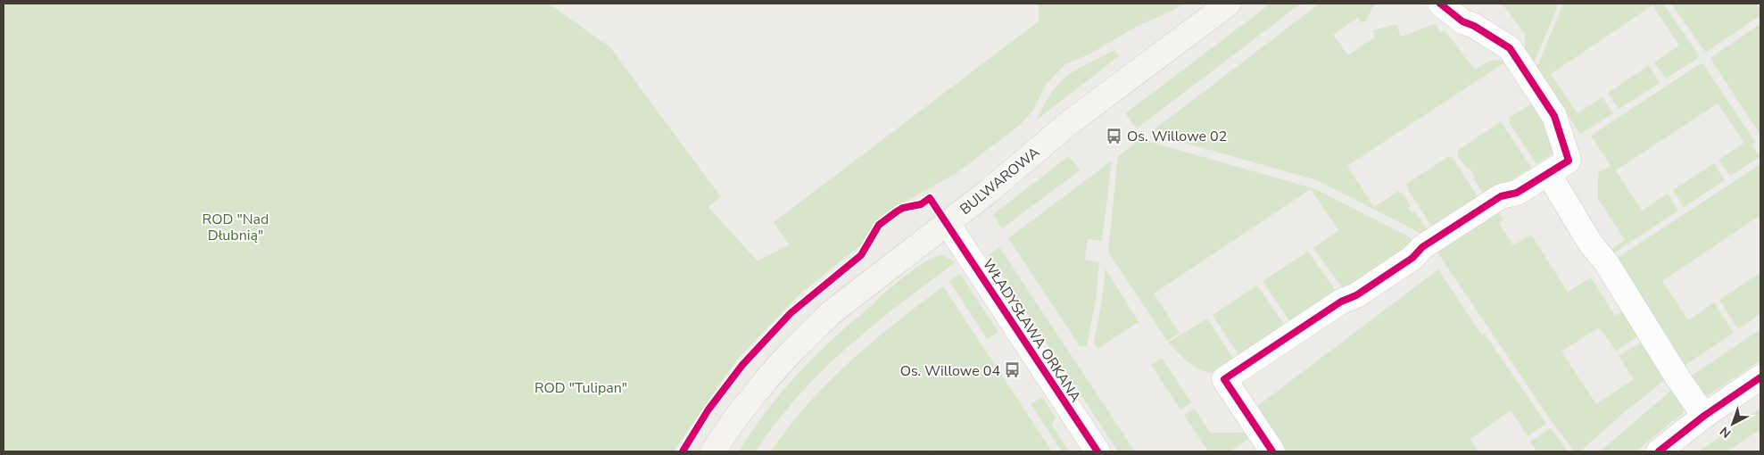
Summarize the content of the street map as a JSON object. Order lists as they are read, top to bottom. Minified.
{"streets":{"street":["BULWAROWA","WŁADYSŁAWA ORKANA"]},"crossings":[["BULWAROWA","WŁADYSŁAWA ORKANA"]],"parks":["ROD \"Nad Dłubnią\"","ROD \"Tulipan\""],"places":{"bus stop":["Os. Willowe 02","Os. Willowe 04"]},"north":"bottom left"}
